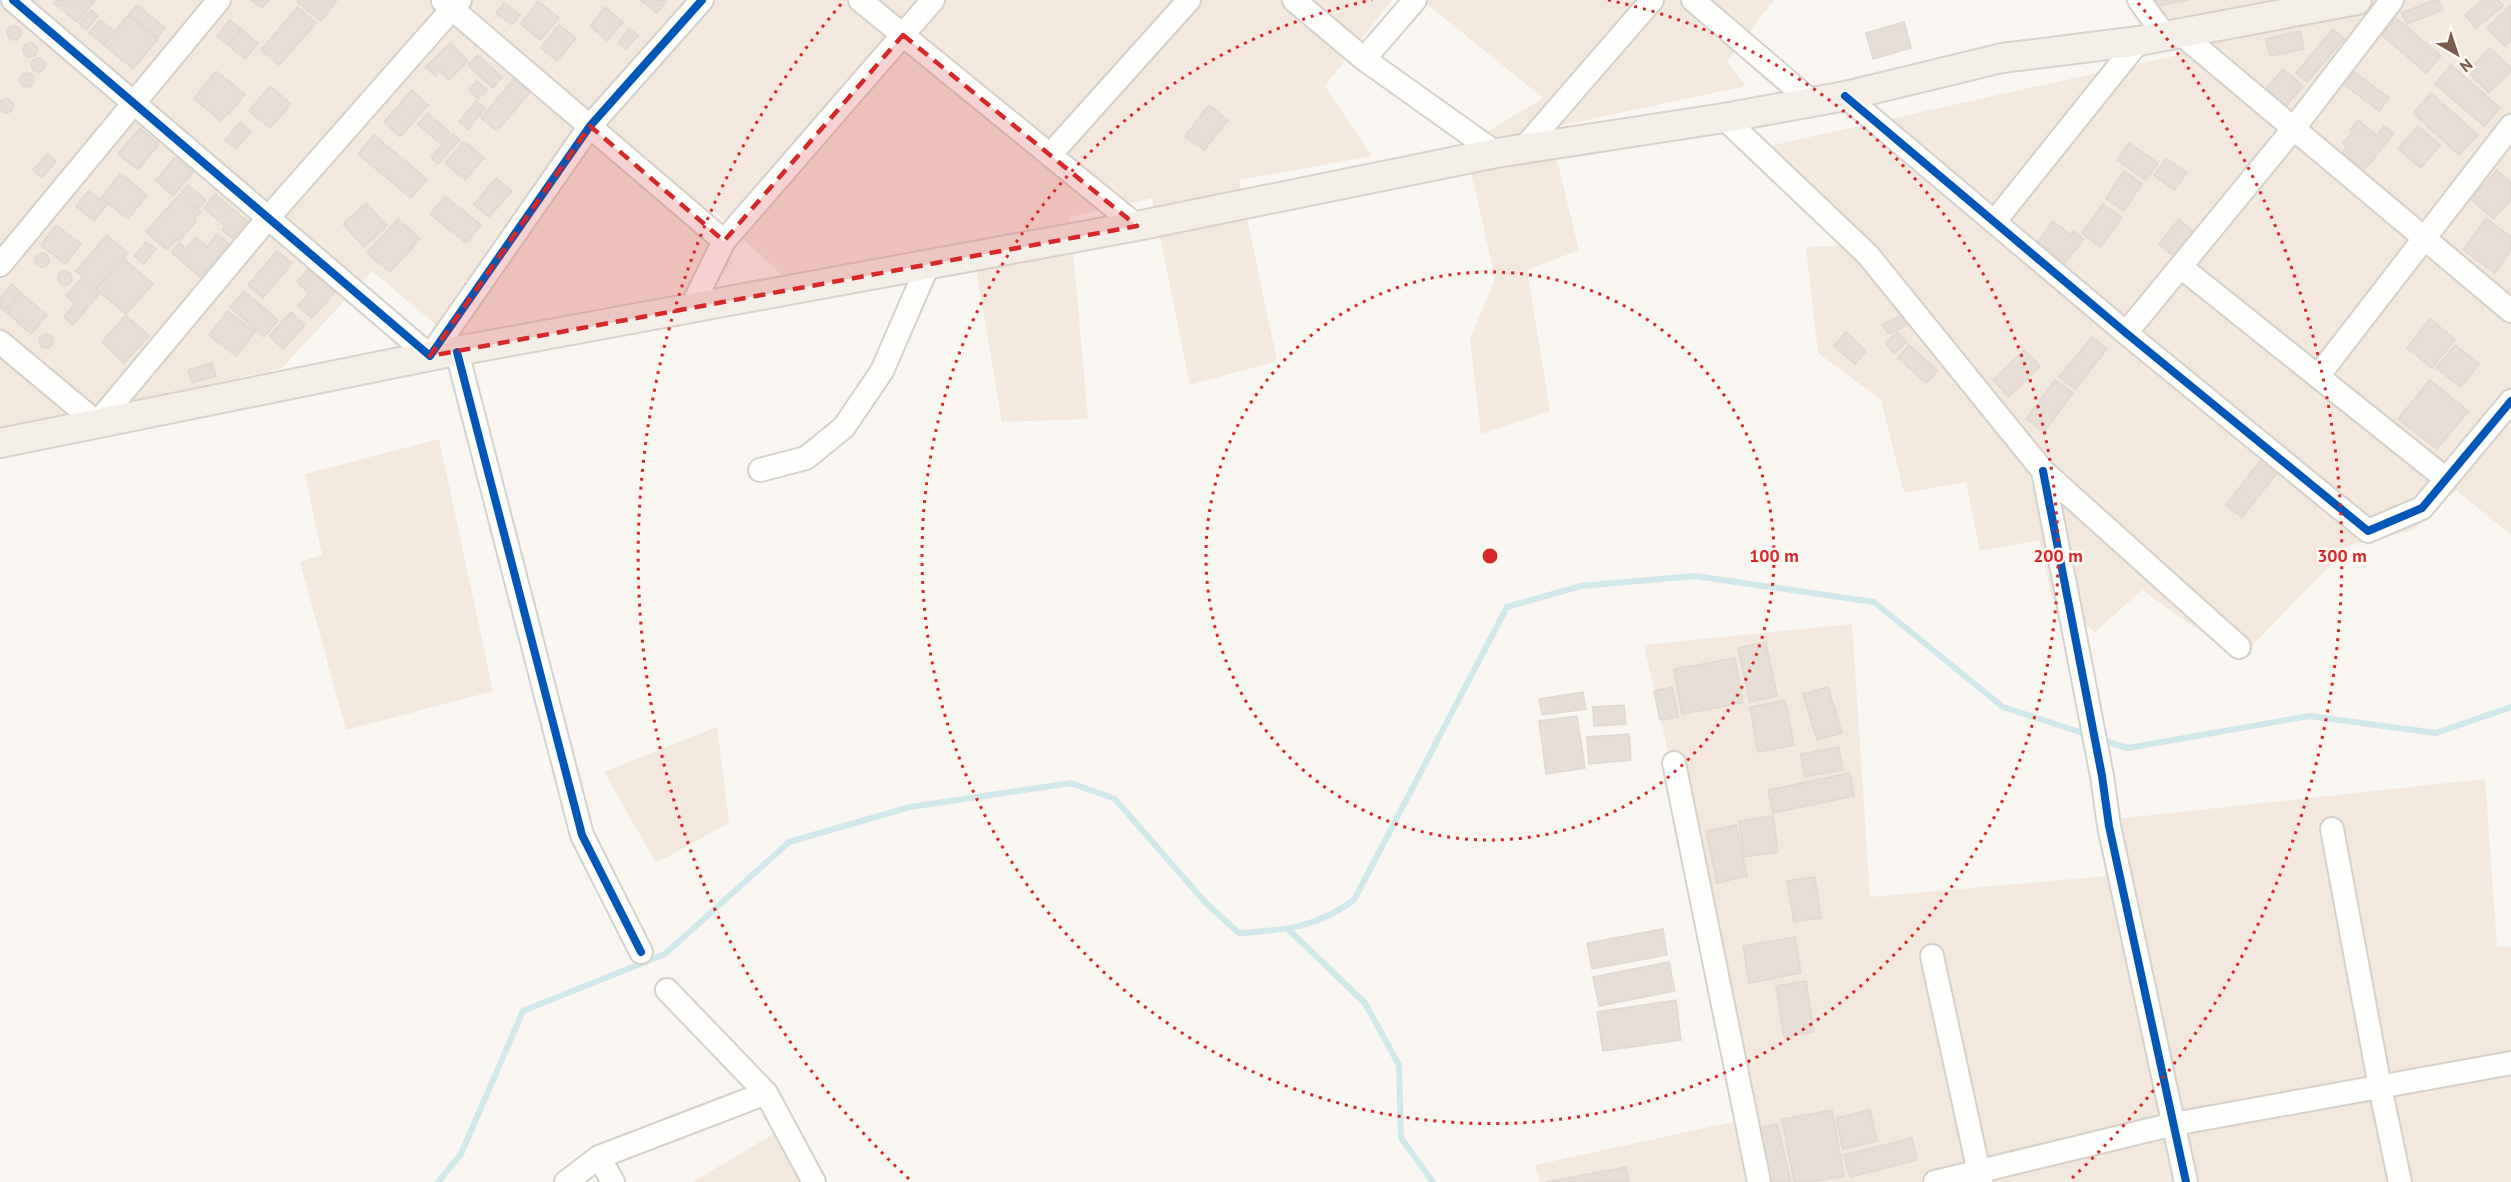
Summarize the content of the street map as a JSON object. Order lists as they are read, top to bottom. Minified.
{"north":"bottom right","rings":["100 m","200 m","300 m"]}
